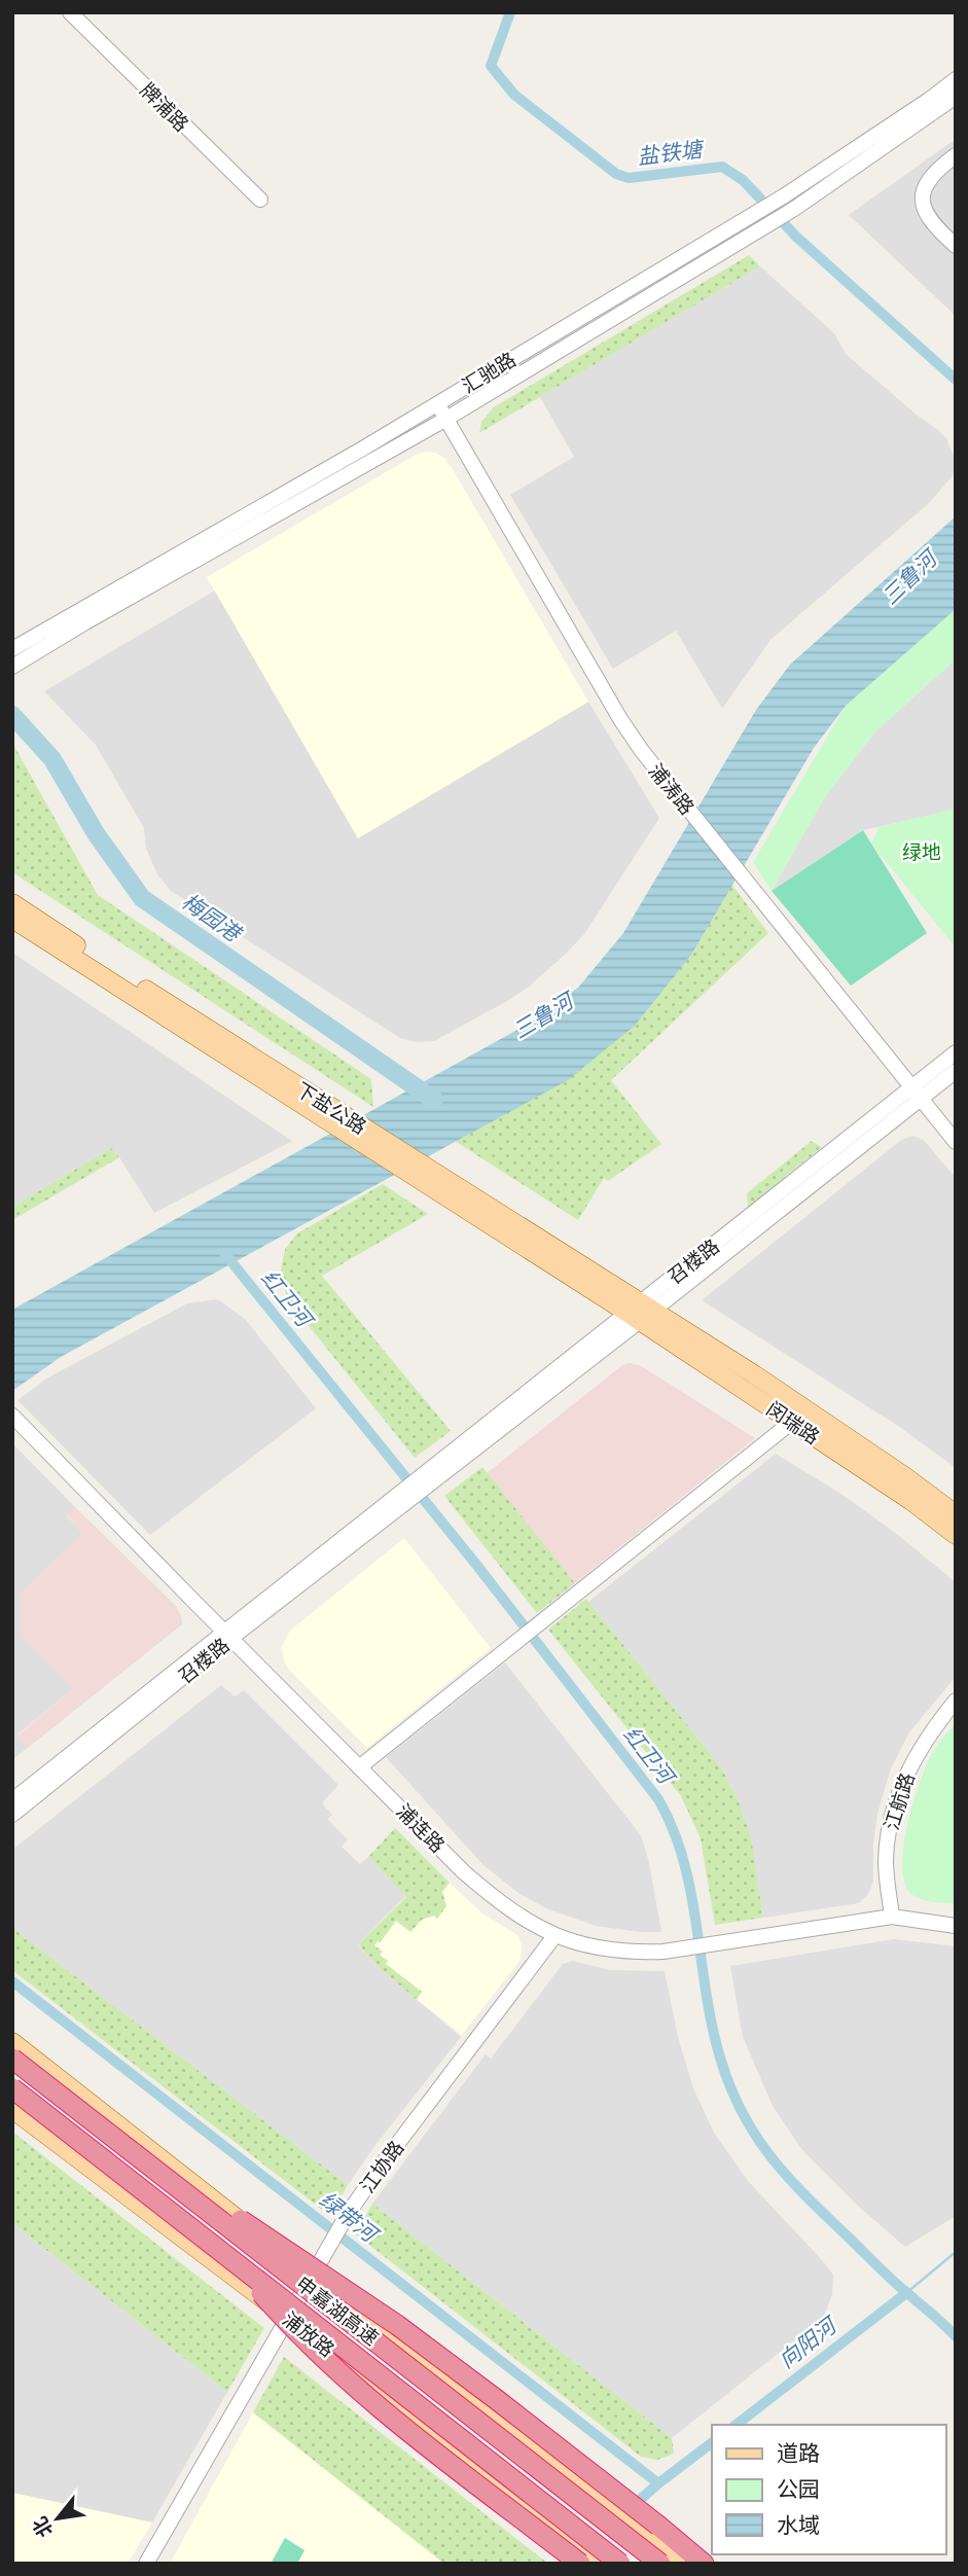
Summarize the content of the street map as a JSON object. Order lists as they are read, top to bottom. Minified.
{"streets":{"highway":["申嘉湖高速"],"main road":["下盐公路","闵瑞路","浦放路"],"street":["牌浦路","汇驰路","浦涛路","召楼路","江航路","浦连路","江协路"]},"crossings":[["汇驰路","浦涛路"],["浦涛路","召楼路"],["下盐公路","召楼路"],["下盐公路","闵瑞路"],["召楼路","闵瑞路"],["召楼路","浦连路"],["江航路","浦连路"],["浦连路","江协路"],["江协路","浦放路"],["申嘉湖高速","浦放路"]],"water":["盐铁塘","三鲁河","梅园港","红卫河","绿带河","向阳河"],"parks":["绿地"],"legend":["道路","公园","水域"],"north":"bottom left"}
